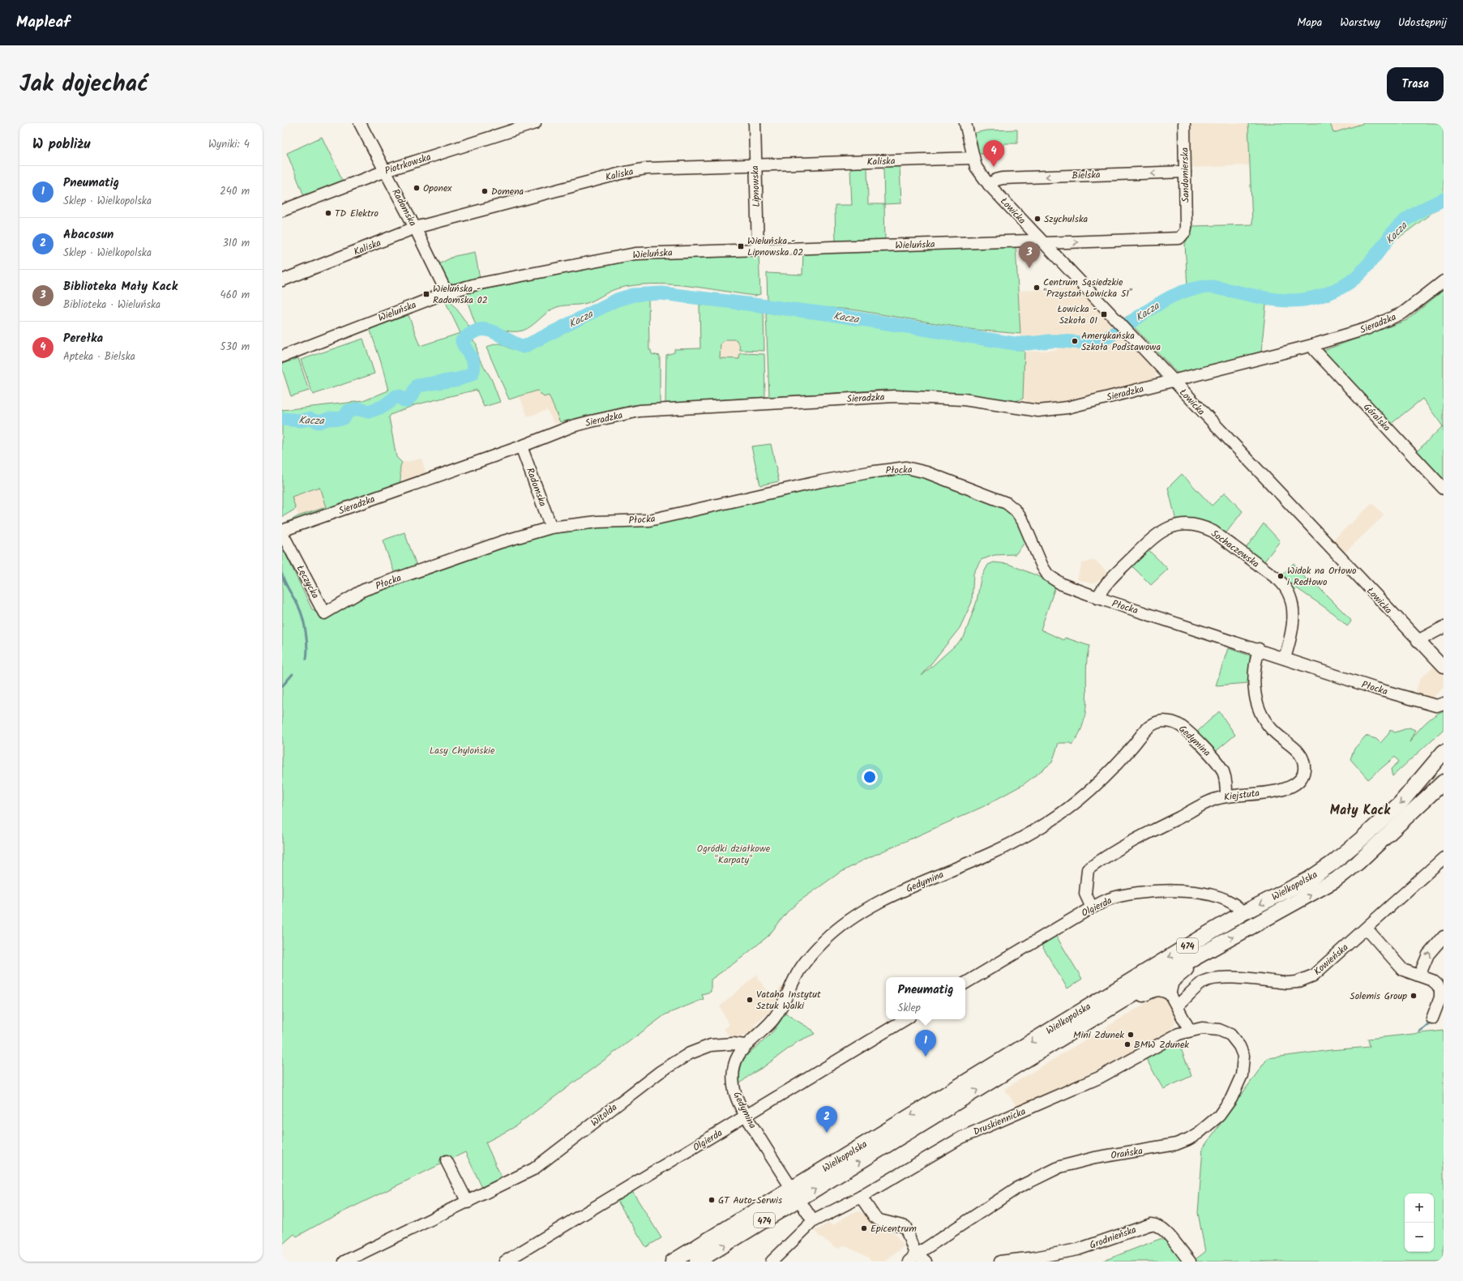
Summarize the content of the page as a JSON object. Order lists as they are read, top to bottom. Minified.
{"streets":{"main road":["Wielkopolska","474"],"street":["Kaliska","Piotrkowska","Bielska","Sandomierska","Lipnowska","Radomska","Łowicka","Wieluńska","Sieradzka","Góralska","Płocka","Sochaczewska","Łęczycka","Gedymina","Kiejstuta","Olgierda","Kowieńska","Witolda","Druskiennicka","Orańska","Grodnieńska"]},"crossings":[["Kaliska","Lipnowska"],["Kaliska","Radomska"],["Kaliska","Łowicka"],["Piotrkowska","Radomska"],["Bielska","Sandomierska"],["Bielska","Łowicka"],["Sandomierska","Wieluńska"],["Lipnowska","Wieluńska"],["Radomska","Wieluńska"],["Radomska","Sieradzka"],["Radomska","Płocka"],["Łowicka","Wieluńska"],["Łowicka","Sieradzka"],["Sieradzka","Góralska"],["Sieradzka","Łęczycka"],["Płocka","Sochaczewska"],["Płocka","Łęczycka"],["Płocka","Kiejstuta"],["Gedymina","Kiejstuta"],["Gedymina","Wielkopolska"],["Gedymina","Olgierda"],["Gedymina","Witolda"],["Kiejstuta","Olgierda"],["Wielkopolska","Olgierda"],["Druskiennicka","Orańska"]],"one_way":["Bielska"],"districts":["Mały Kack"],"water":["Kacza"],"parks":["Lasy Chylońskie","Ogródki działkowe \"Karpaty\""],"places":{"other":["Oponex","Domena","TD Elektro","Szychulska","Centrum Sąsiedzkie \"Przystań Łowicka 51\"","Amerykańska Szkoła Podstawowa","Widok na Orłowo i Redłowo","Solemis Group","Vataha Instytut Sztuk Walki","Mini Zdunek","BMW Zdunek","GT Auto-Serwis","Epicentrum"],"transit":["Wieluńska - Lipnowska 02","Wieluńska - Radomska 02","Łowicka - Szkoła 01"]},"page":{"header":"Mapleaf","nav":["Mapa","Warstwy","Udostępnij"],"title":"Jak dojechać","buttons":"Trasa","heading":["W pobliżu","Wyniki: 4"],"pins":["4","3","1","2"],"list":[{"mark":"1","name":"Pneumatig","note":"Sklep · Wielkopolska","value":"240 m"},{"mark":"2","name":"Abacosun","note":"Sklep · Wielkopolska","value":"310 m"},{"mark":"3","name":"Biblioteka Mały Kack","note":"Biblioteka · Wieluńska","value":"460 m"},{"mark":"4","name":"Perełka","note":"Apteka · Bielska","value":"530 m"}],"popup":["Pneumatig","Sklep"],"map_buttons":["+","−"]}}
